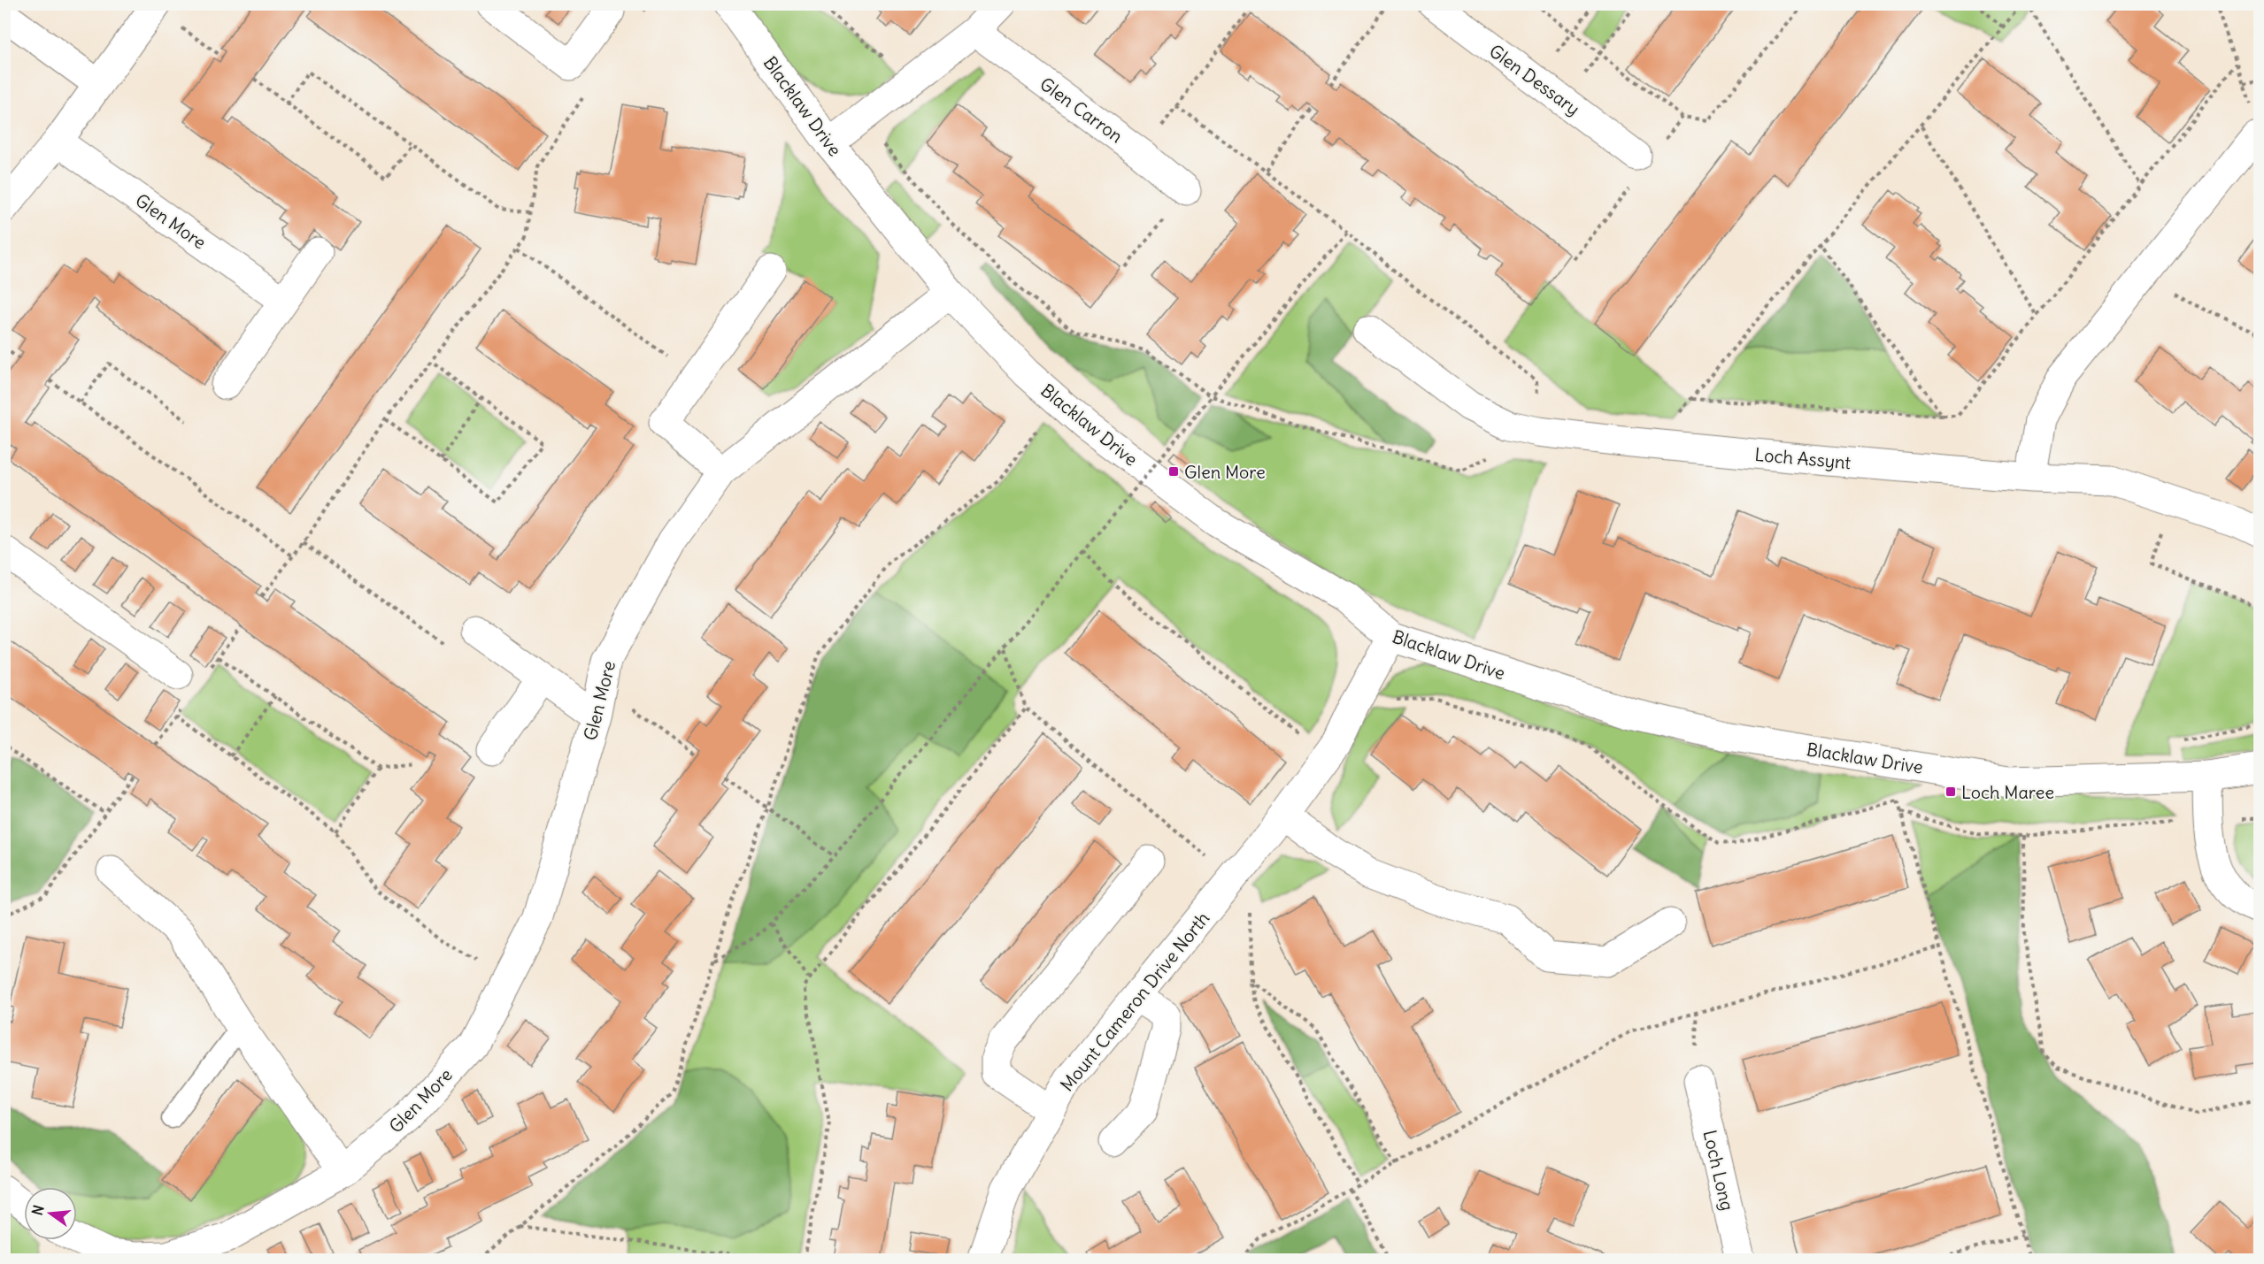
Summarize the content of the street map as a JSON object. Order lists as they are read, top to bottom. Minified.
{"streets":{"street":["Glen Dessary","Blacklaw Drive","Glen Carron","Glen More","Loch Assynt","Mount Cameron Drive North","Loch Long"]},"crossings":[["Blacklaw Drive","Glen More"],["Blacklaw Drive","Mount Cameron Drive North"]],"places":{"transit":["Glen More","Loch Maree"]},"north":"left"}
